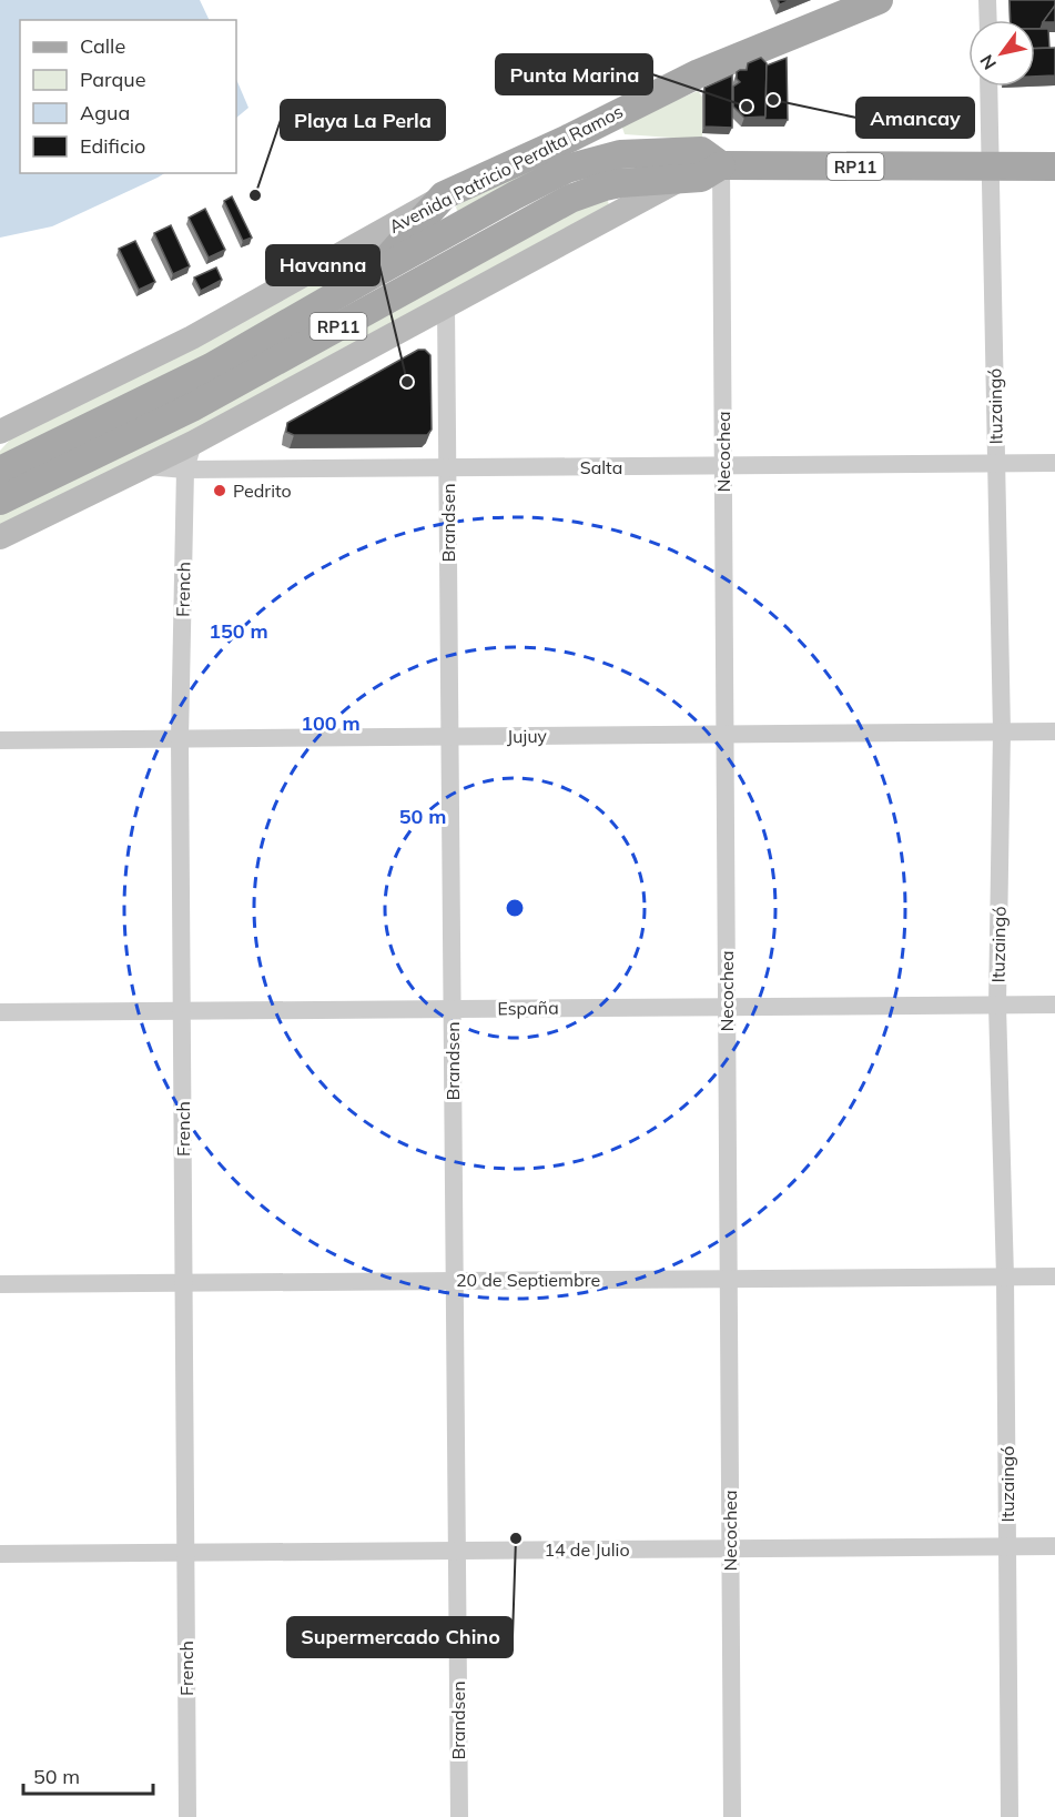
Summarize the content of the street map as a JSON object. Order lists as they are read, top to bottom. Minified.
{"streets":{"main road":["RP11","Avenida Patricio Peralta Ramos"],"street":["Ituzaingó","Necochea","Salta","Brandsen","French","Jujuy","España","20 de Septiembre","14 de Julio"]},"crossings":[["RP11","Avenida Patricio Peralta Ramos"],["RP11","Ituzaingó"],["RP11","Necochea"],["Avenida Patricio Peralta Ramos","Necochea"],["Ituzaingó","Salta"],["Ituzaingó","Jujuy"],["Ituzaingó","España"],["Ituzaingó","20 de Septiembre"],["Ituzaingó","14 de Julio"],["Necochea","Salta"],["Necochea","Jujuy"],["Necochea","España"],["Necochea","20 de Septiembre"],["Necochea","14 de Julio"],["Salta","Brandsen"],["Salta","French"],["Brandsen","Jujuy"],["Brandsen","España"],["Brandsen","20 de Septiembre"],["Brandsen","14 de Julio"],["French","Jujuy"],["French","España"],["French","20 de Septiembre"],["French","14 de Julio"]],"places":["Amancay","Punta Marina","Playa La Perla","Havanna","Pedrito","Supermercado Chino"],"legend":["Calle","Parque","Agua","Edificio"],"scale_bar":"50 m","north":"bottom left","rings":["150 m","100 m","50 m"]}
